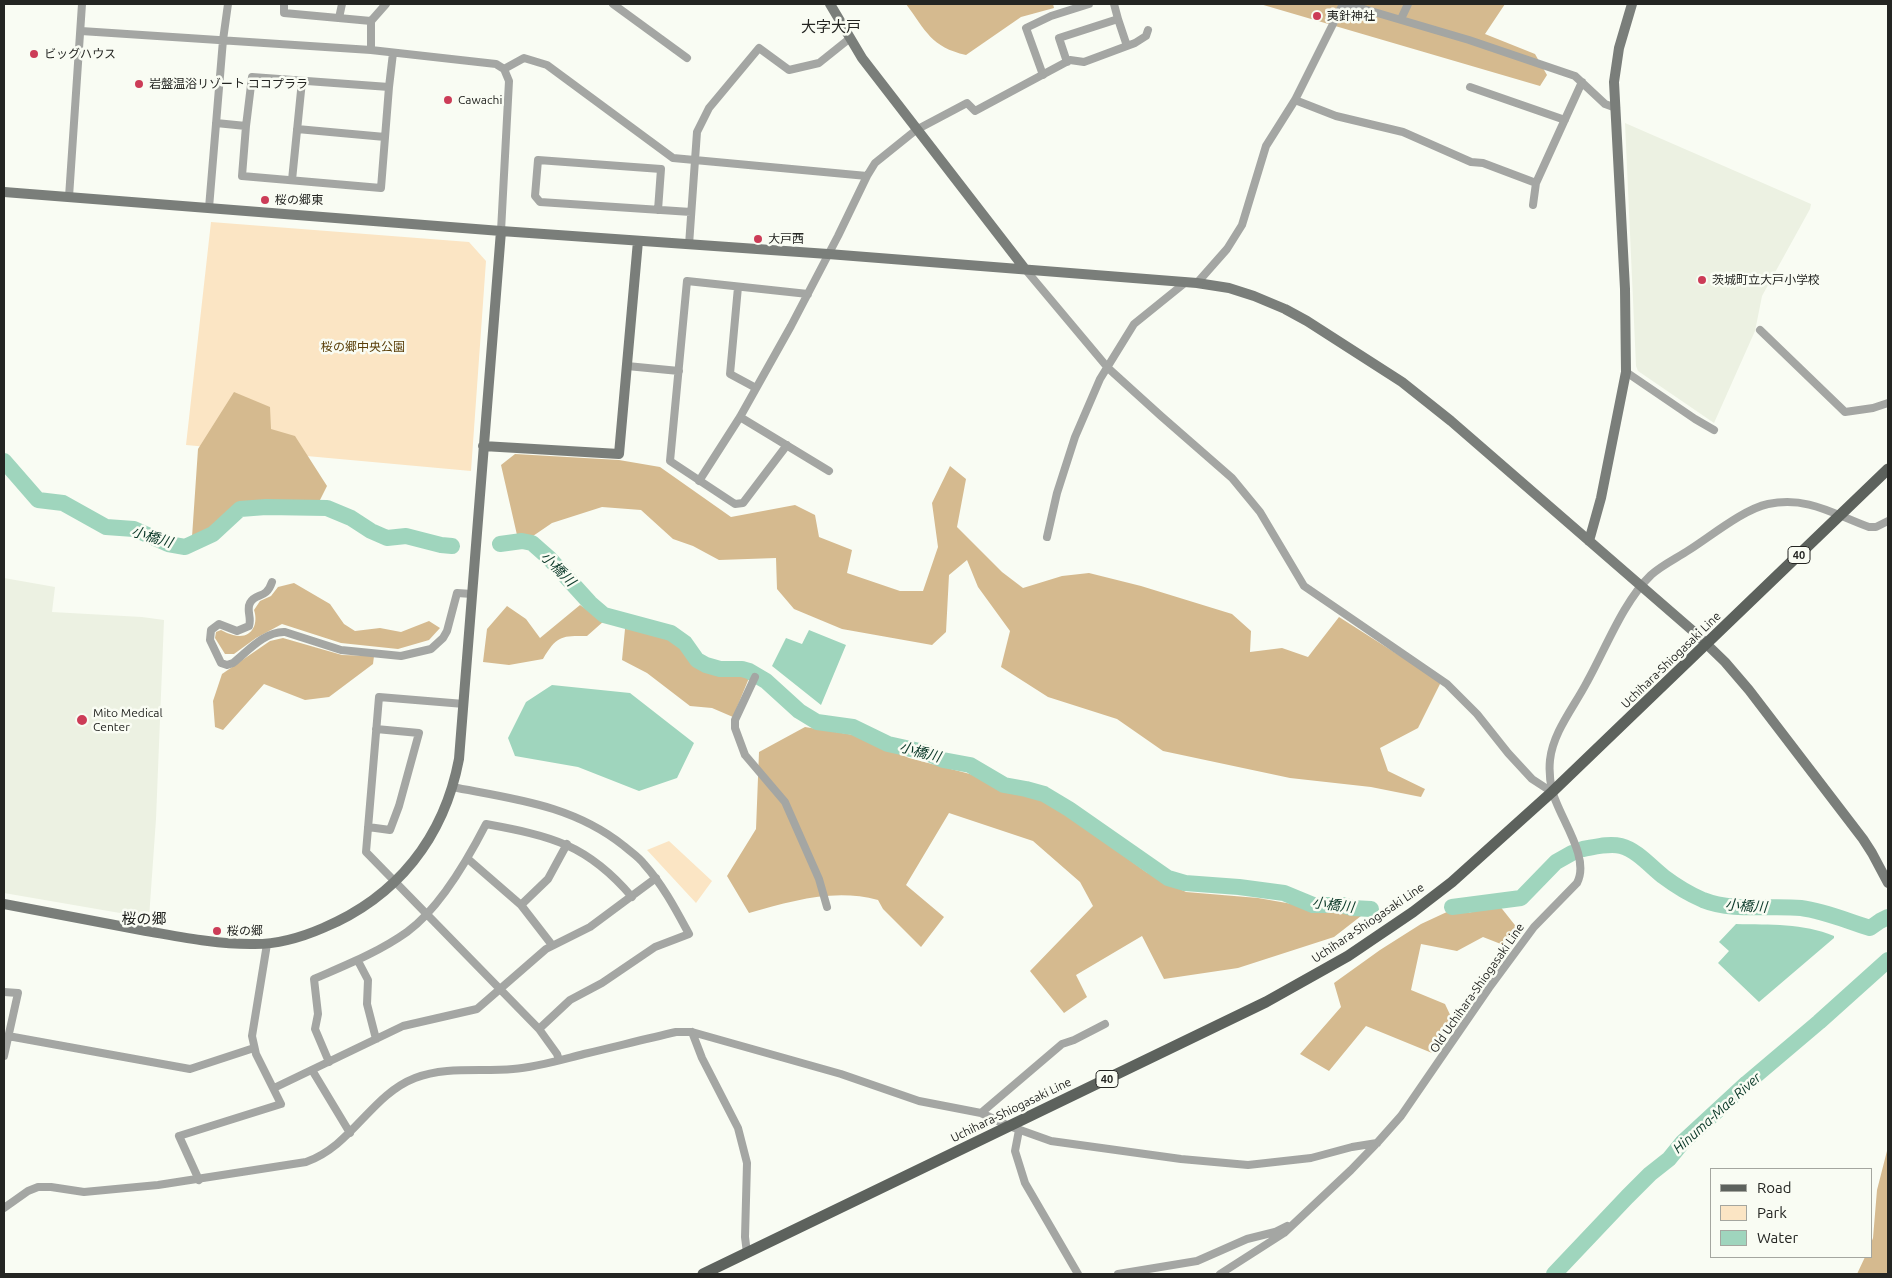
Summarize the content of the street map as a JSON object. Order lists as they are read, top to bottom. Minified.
{"streets":{"main road":["40","Uchihara-Shiogasaki Line"],"street":["Old Uchihara-Shiogasaki Line"]},"crossings":[["Uchihara-Shiogasaki Line","Old Uchihara-Shiogasaki Line"]],"districts":["大字大戸","桜の郷"],"water":["小橋川","Hinuma-Mae River"],"parks":["桜の郷中央公園"],"places":["夷針神社","ビッグハウス","岩盤温浴リゾート ココプララ","Cawachi","桜の郷東","大戸西","茨城町立大戸小学校","Mito Medical Center","桜の郷"],"legend":["Road","Park","Water"]}
